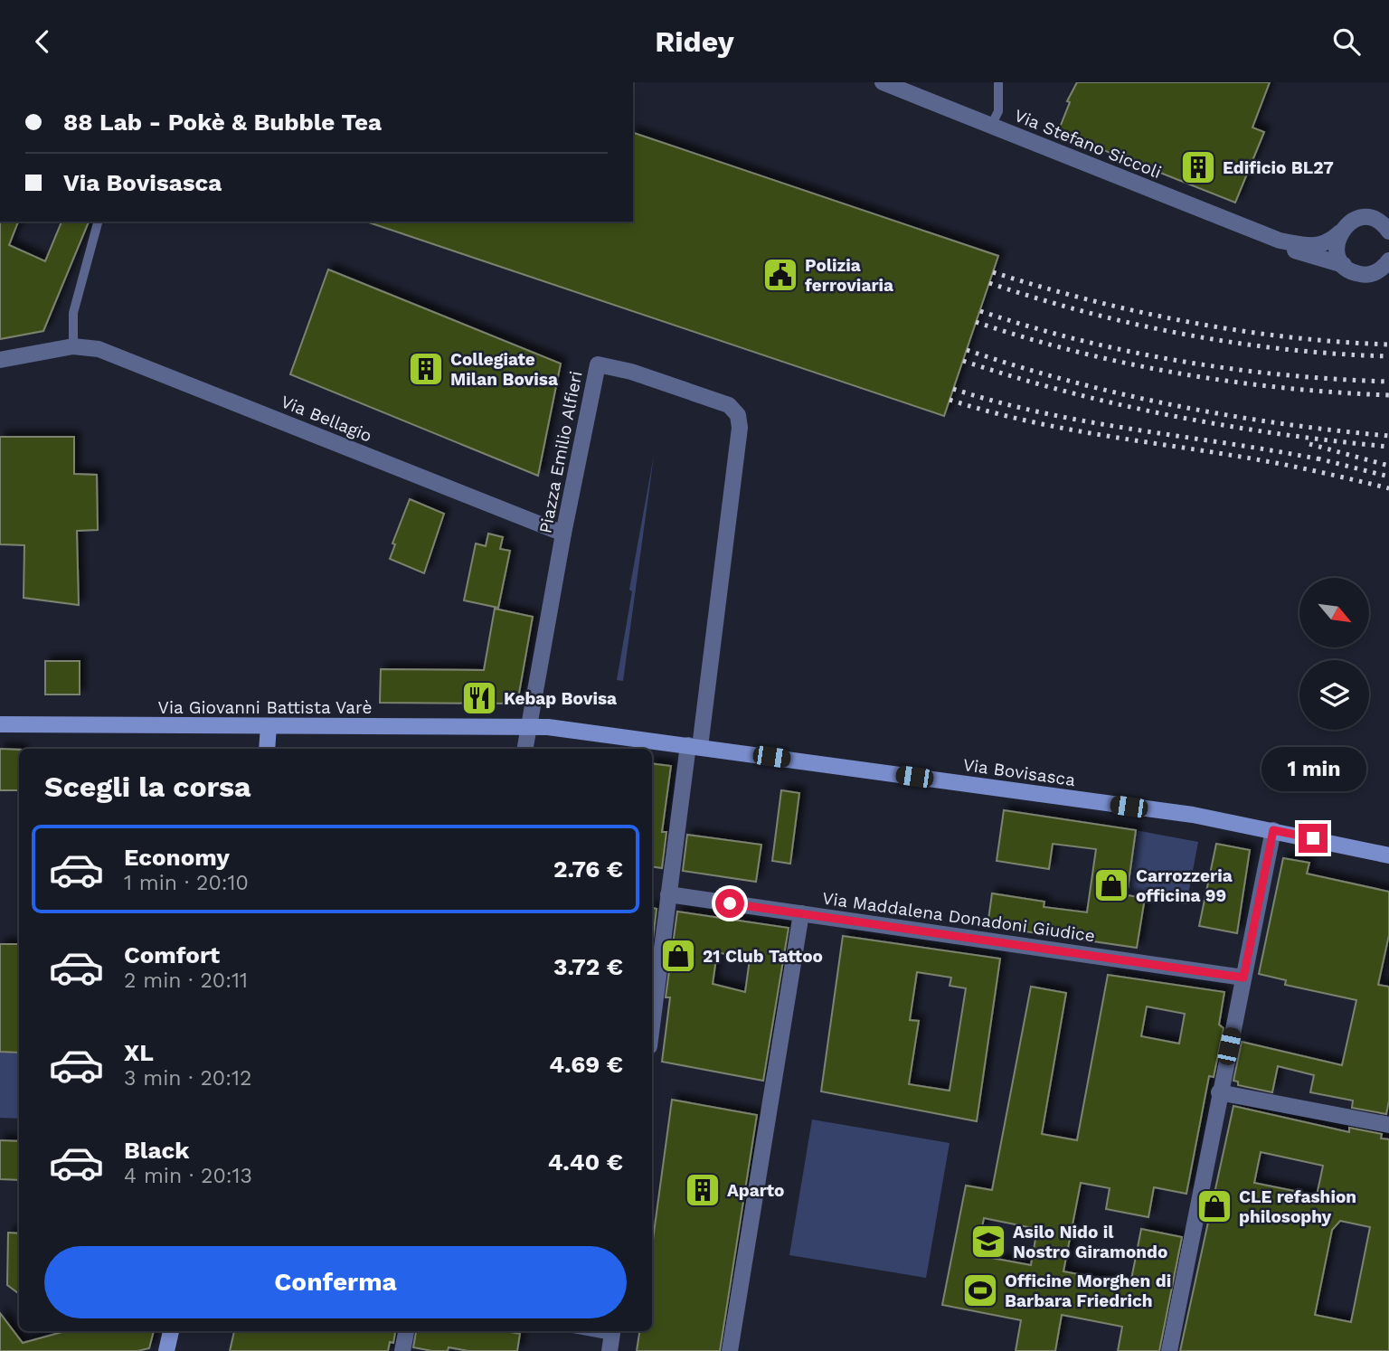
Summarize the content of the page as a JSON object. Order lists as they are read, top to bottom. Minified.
{"streets":{"street":["Via Stefano Siccoli","Via Bellagio","Piazza Emilio Alfieri","Via Giovanni Battista Varè","Via Bovisasca","Via Maddalena Donadoni Giudice"]},"crossings":[["Via Bellagio","Piazza Emilio Alfieri"],["Piazza Emilio Alfieri","Via Giovanni Battista Varè"],["Piazza Emilio Alfieri","Via Bovisasca"],["Via Giovanni Battista Varè","Via Bovisasca"]],"places":{"building":["Edificio BL27","Collegiate Milan Bovisa","Aparto"],"public building":["Polizia ferroviaria"],"restaurant":["Kebap Bovisa"],"shop":["Carrozzeria officina 99","21 Club Tattoo","CLE refashion philosophy"],"school or university":["Asilo Nido il Nostro Giramondo"],"sports":["Officine Morghen di Barbara Friedrich"]},"north":"bottom right","page":{"header":"Ridey","banner":["88 Lab - Pokè & Bubble Tea","Via Bovisasca"],"bubble":"1 min","heading":"Scegli la corsa","list":[{"name":"Economy","note":"1 min · 20:10","value":"2.76 €"},{"name":"Comfort","note":"2 min · 20:11","value":"3.72 €"},{"name":"XL","note":"3 min · 20:12","value":"4.69 €"},{"name":"Black","note":"4 min · 20:13","value":"4.40 €"}],"buttons":"Conferma"}}
